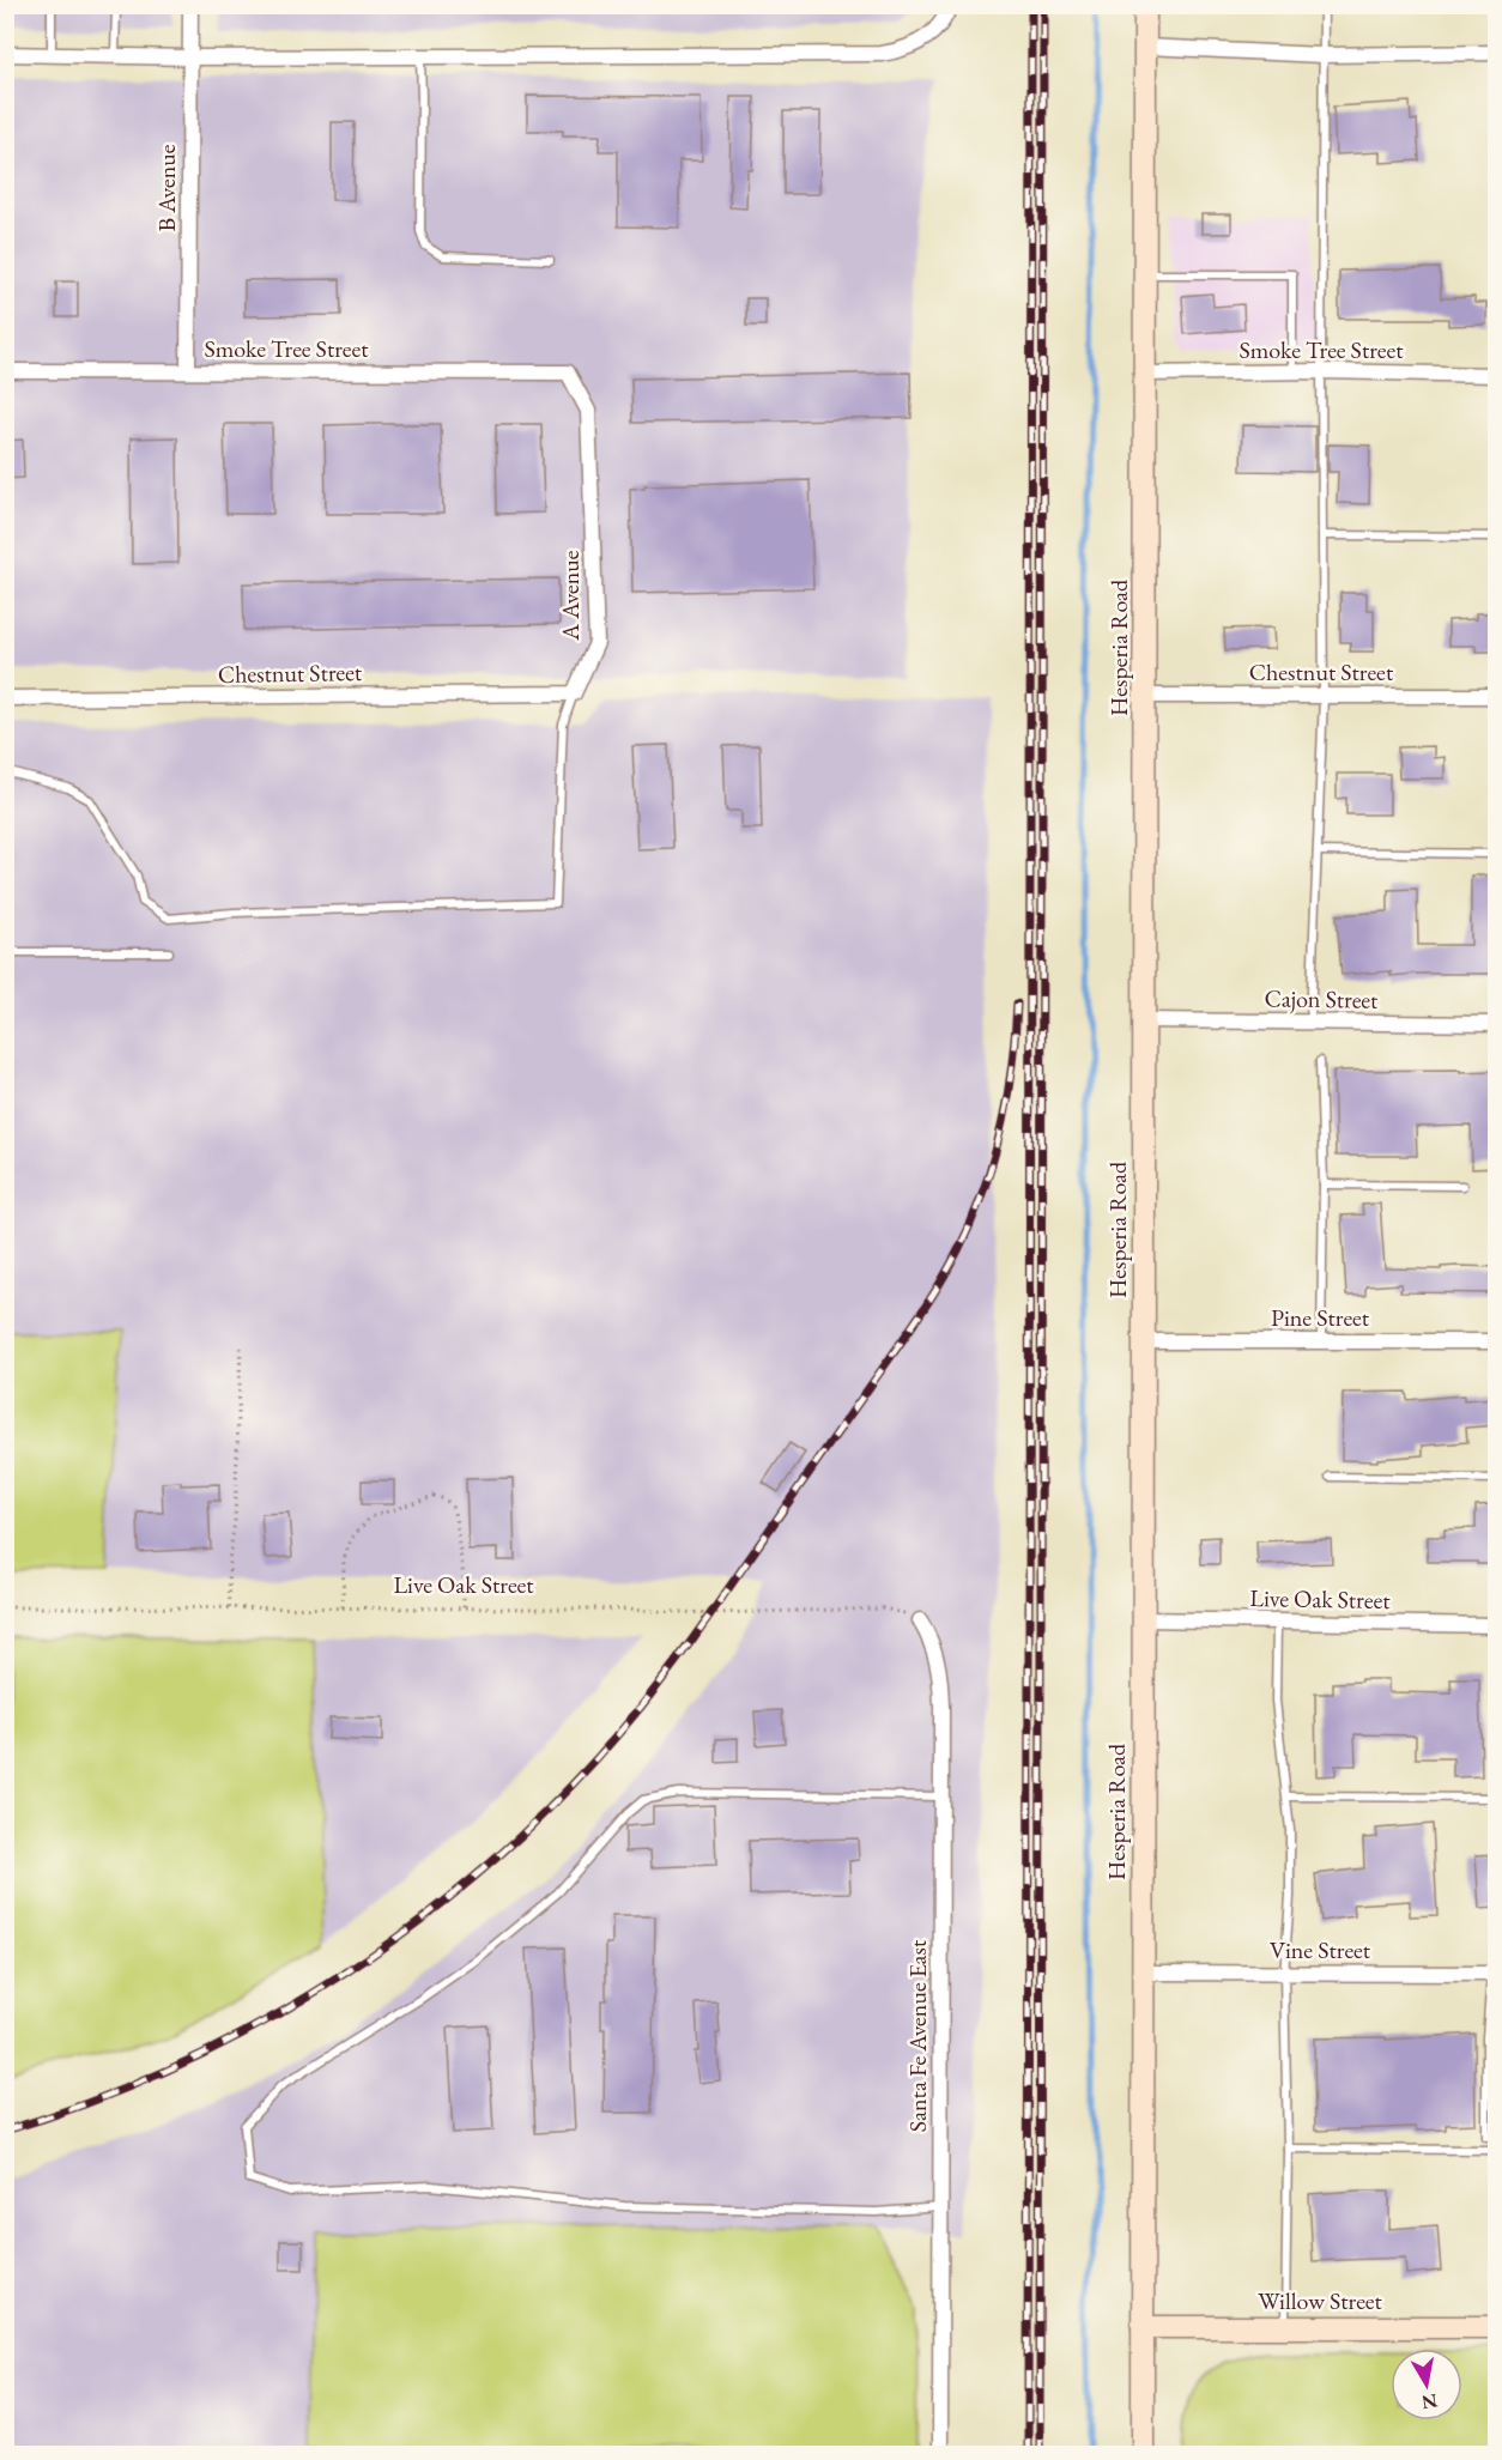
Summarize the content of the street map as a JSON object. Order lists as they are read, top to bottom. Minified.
{"streets":{"main road":["Hesperia Road","Willow Street"],"street":["B Avenue","Smoke Tree Street","A Avenue","Chestnut Street","Cajon Street","Pine Street","Live Oak Street","Vine Street","Santa Fe Avenue East"]},"crossings":[["B Avenue","Smoke Tree Street"],["Smoke Tree Street","A Avenue"],["Smoke Tree Street","Hesperia Road"],["A Avenue","Chestnut Street"],["Hesperia Road","Chestnut Street"],["Hesperia Road","Cajon Street"],["Hesperia Road","Pine Street"],["Hesperia Road","Live Oak Street"],["Hesperia Road","Vine Street"],["Hesperia Road","Willow Street"],["Live Oak Street","Santa Fe Avenue East"]],"north":"bottom"}
